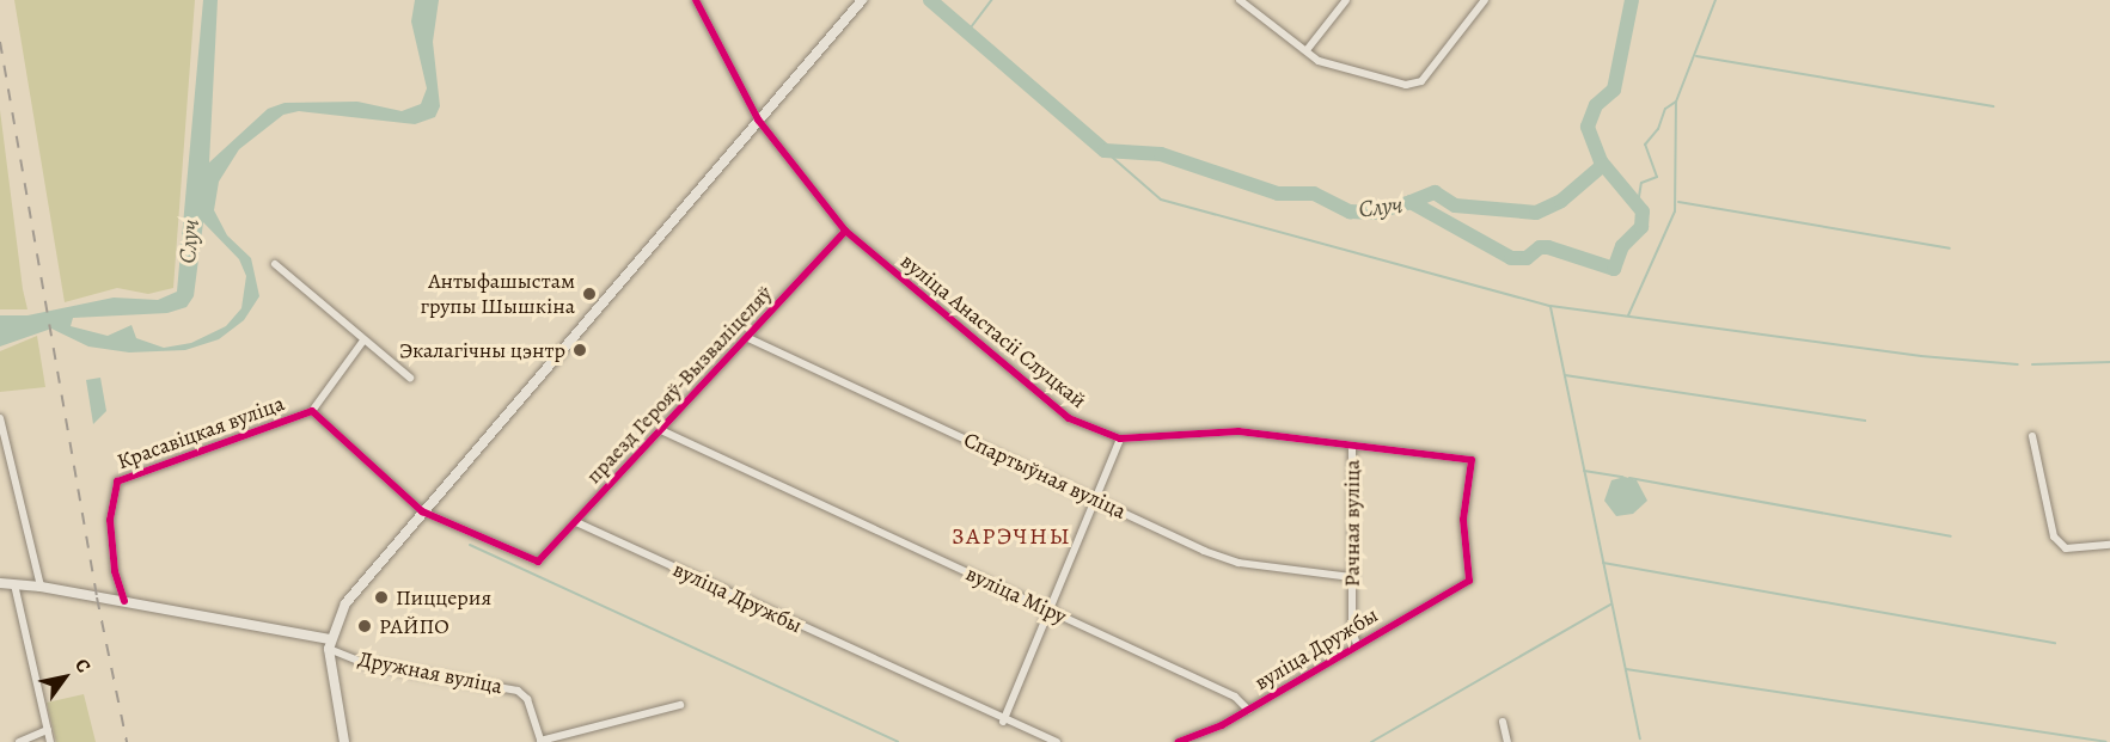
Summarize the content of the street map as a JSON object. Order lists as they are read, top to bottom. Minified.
{"streets":{"street":["вуліца Анастасіі Слуцкай","праезд Герояў-Вызваліцеляў","Красавіцкая вуліца","Спартыўная вуліца","Рачная вуліца","вуліца Міру","вуліца Дружбы","Дружная вуліца"]},"crossings":[["вуліца Анастасіі Слуцкай","праезд Герояў-Вызваліцеляў"],["вуліца Анастасіі Слуцкай","Рачная вуліца"],["вуліца Анастасіі Слуцкай","вуліца Дружбы"],["праезд Герояў-Вызваліцеляў","Красавіцкая вуліца"],["праезд Герояў-Вызваліцеляў","Спартыўная вуліца"],["праезд Герояў-Вызваліцеляў","вуліца Міру"],["праезд Герояў-Вызваліцеляў","вуліца Дружбы"],["Спартыўная вуліца","Рачная вуліца"],["Рачная вуліца","вуліца Дружбы"],["вуліца Міру","вуліца Дружбы"]],"districts":["ЗАРЭЧНЫ"],"water":["Случ"],"places":["Антыфашыстам групы Шышкіна","Экалагічны цэнтр","Пиццерия","РАЙПО"],"north":"top right"}
